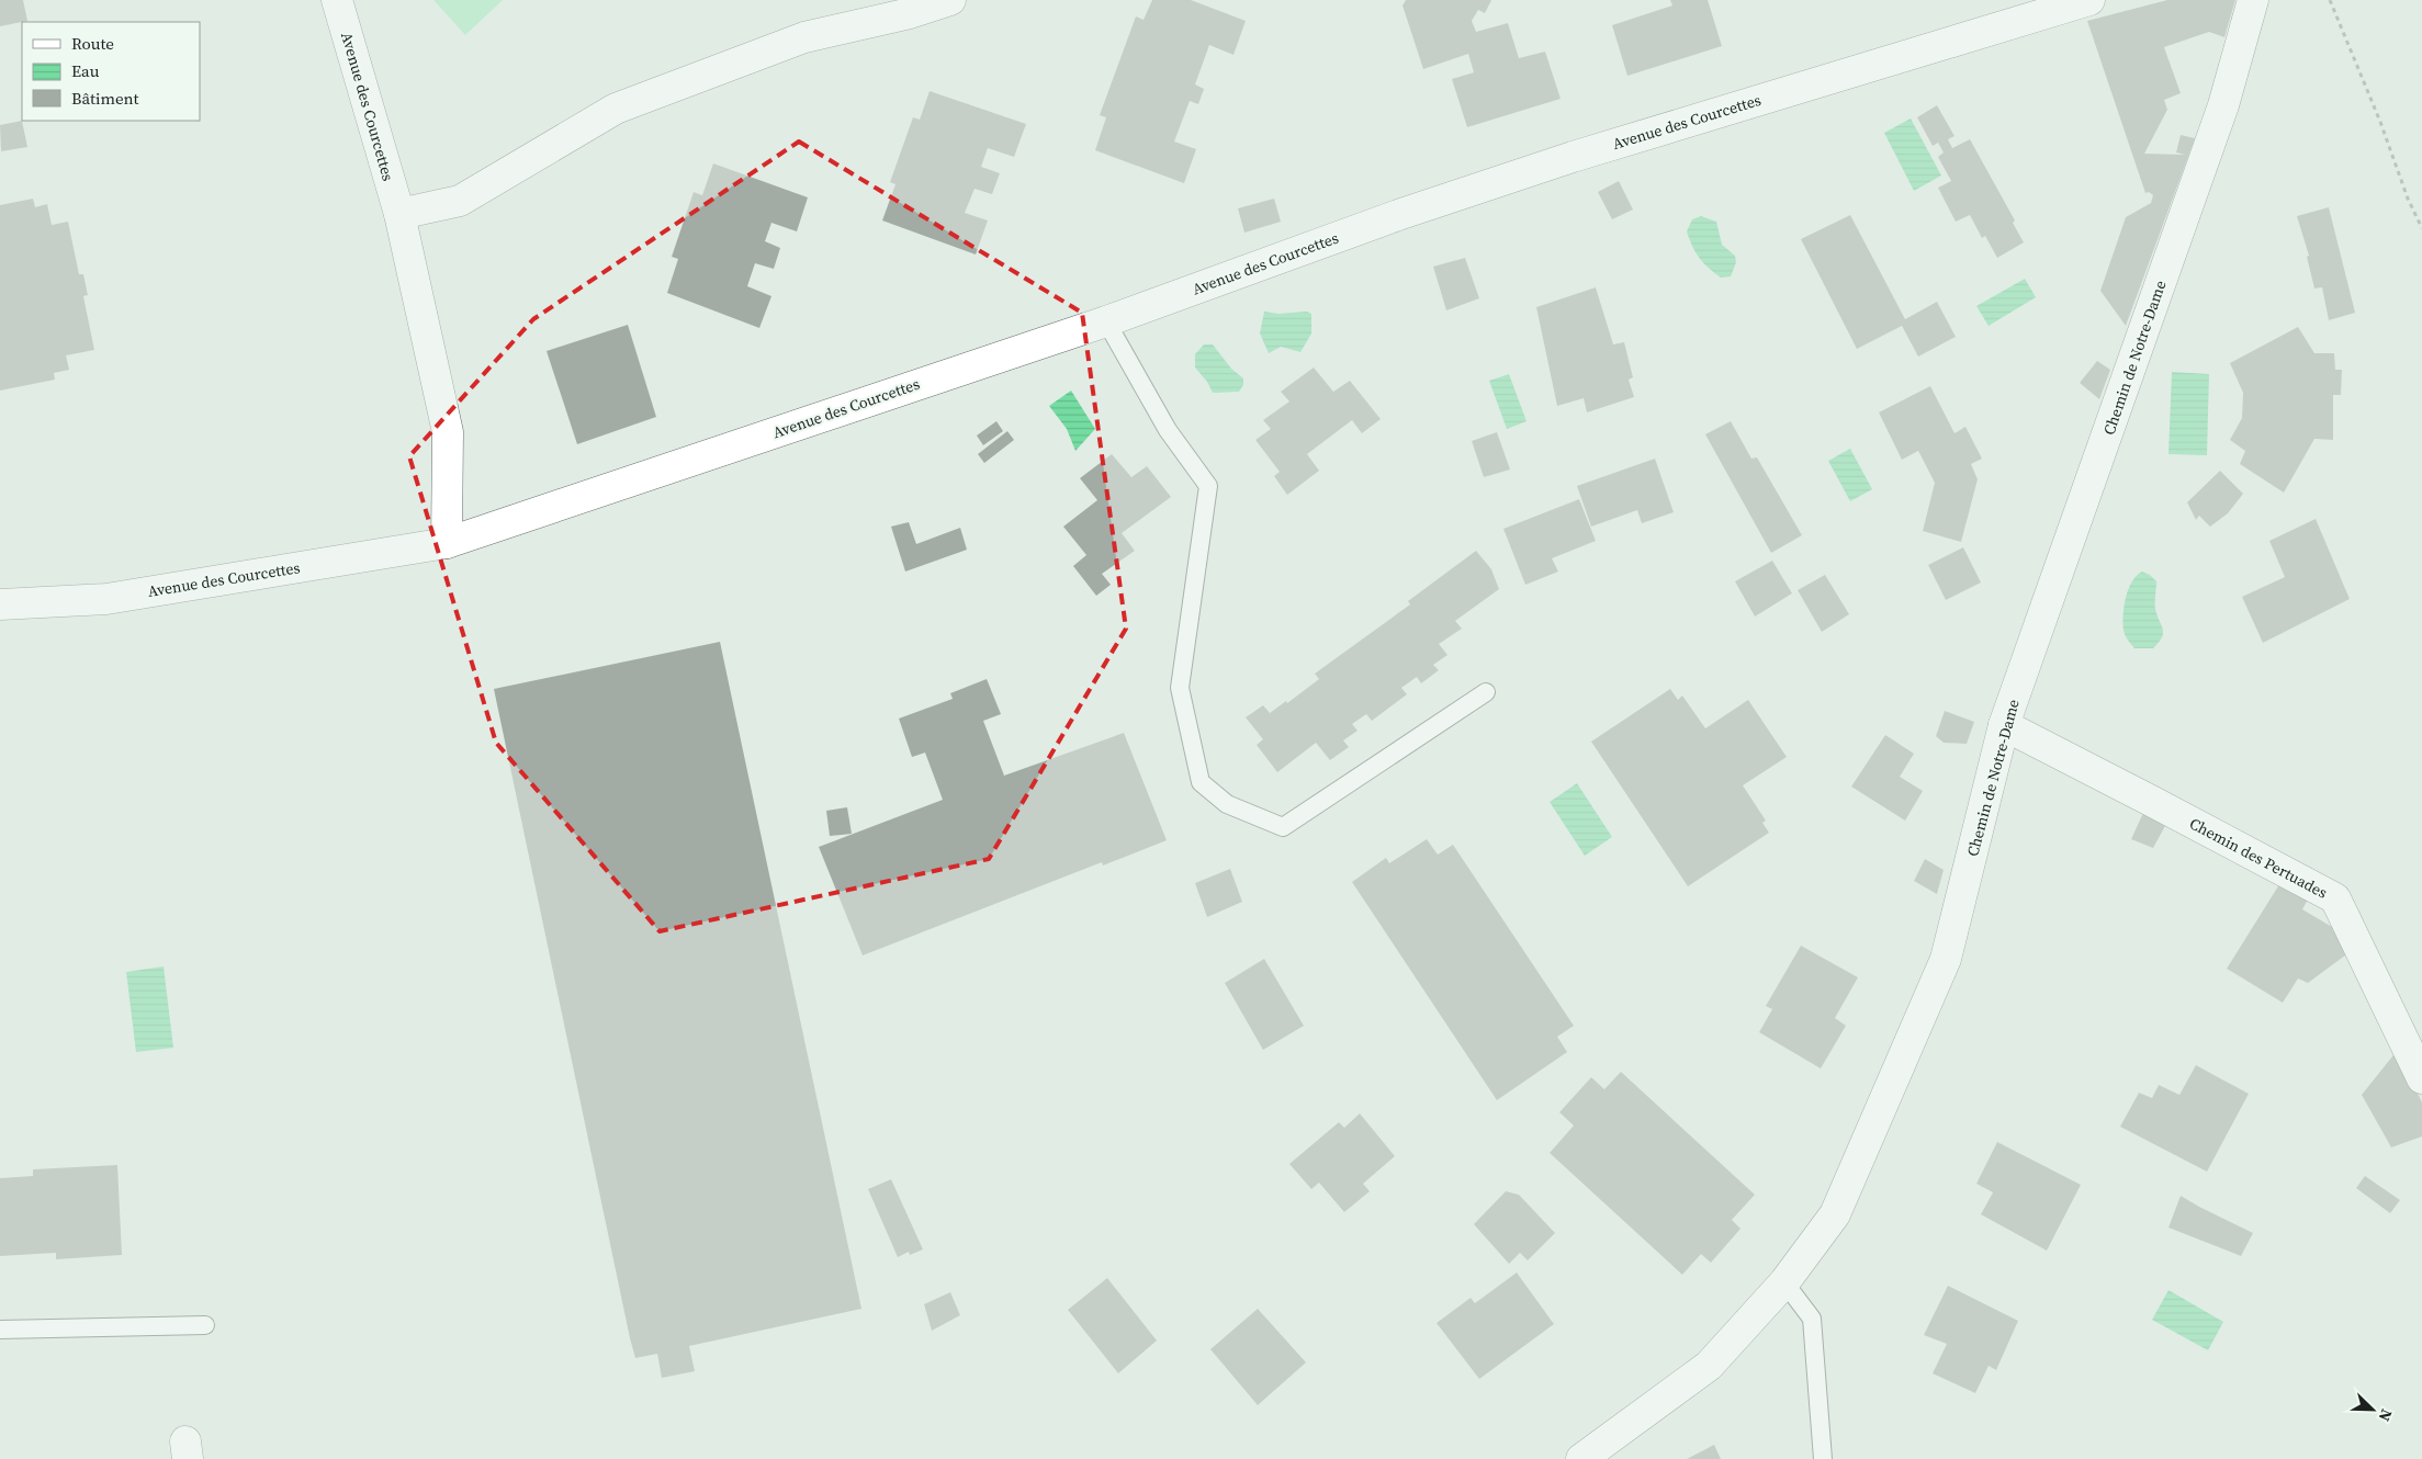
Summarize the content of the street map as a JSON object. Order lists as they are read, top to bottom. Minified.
{"streets":{"street":["Avenue des Courcettes","Chemin de Notre-Dame","Chemin des Pertuades"]},"crossings":[["Chemin de Notre-Dame","Chemin des Pertuades"]],"legend":["Route","Eau","Bâtiment"],"north":"bottom right"}
